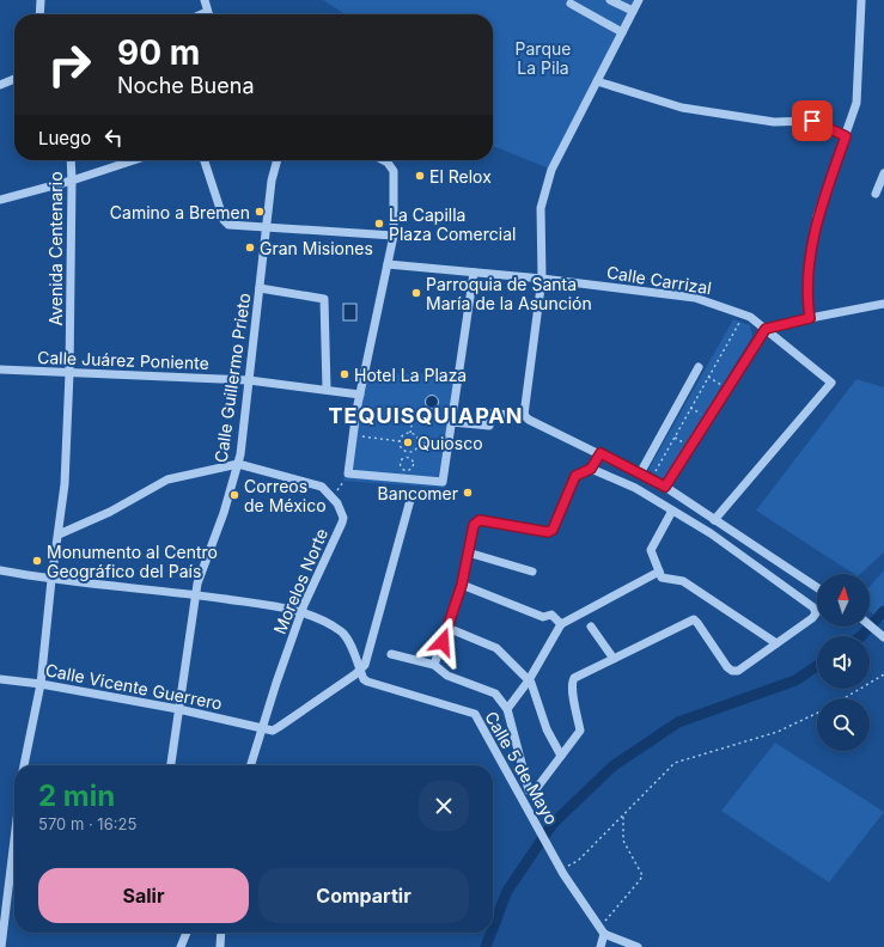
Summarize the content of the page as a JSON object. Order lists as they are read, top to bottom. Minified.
{"streets":{"street":["Avenida Centenario","Calle Carrizal","Calle Juárez Poniente","Calle Guillermo Prieto","Morelos Norte","Calle Vicente Guerrero","Calle 5 de Mayo"]},"crossings":[["Avenida Centenario","Calle Juárez Poniente"],["Avenida Centenario","Calle Vicente Guerrero"],["Avenida Centenario","Calle 5 de Mayo"],["Calle Juárez Poniente","Calle Guillermo Prieto"],["Calle Guillermo Prieto","Calle Vicente Guerrero"],["Calle Guillermo Prieto","Calle 5 de Mayo"],["Morelos Norte","Calle Vicente Guerrero"],["Morelos Norte","Calle 5 de Mayo"]],"districts":["TEQUISQUIAPAN"],"parks":["Parque La Pila"],"places":["El Relox","Camino a Bremen","La Capilla Plaza Comercial","Gran Misiones","Parroquia de Santa María de la Asunción","Hotel La Plaza","Quiosco","Bancomer","Correos de México","Monumento al Centro Geográfico del País"],"north":"top","page":{"turn":["90 m","Noche Buena"],"then":"Luego","heading":["2 min","570 m · 16:25"],"buttons":["Salir","Compartir"]}}
